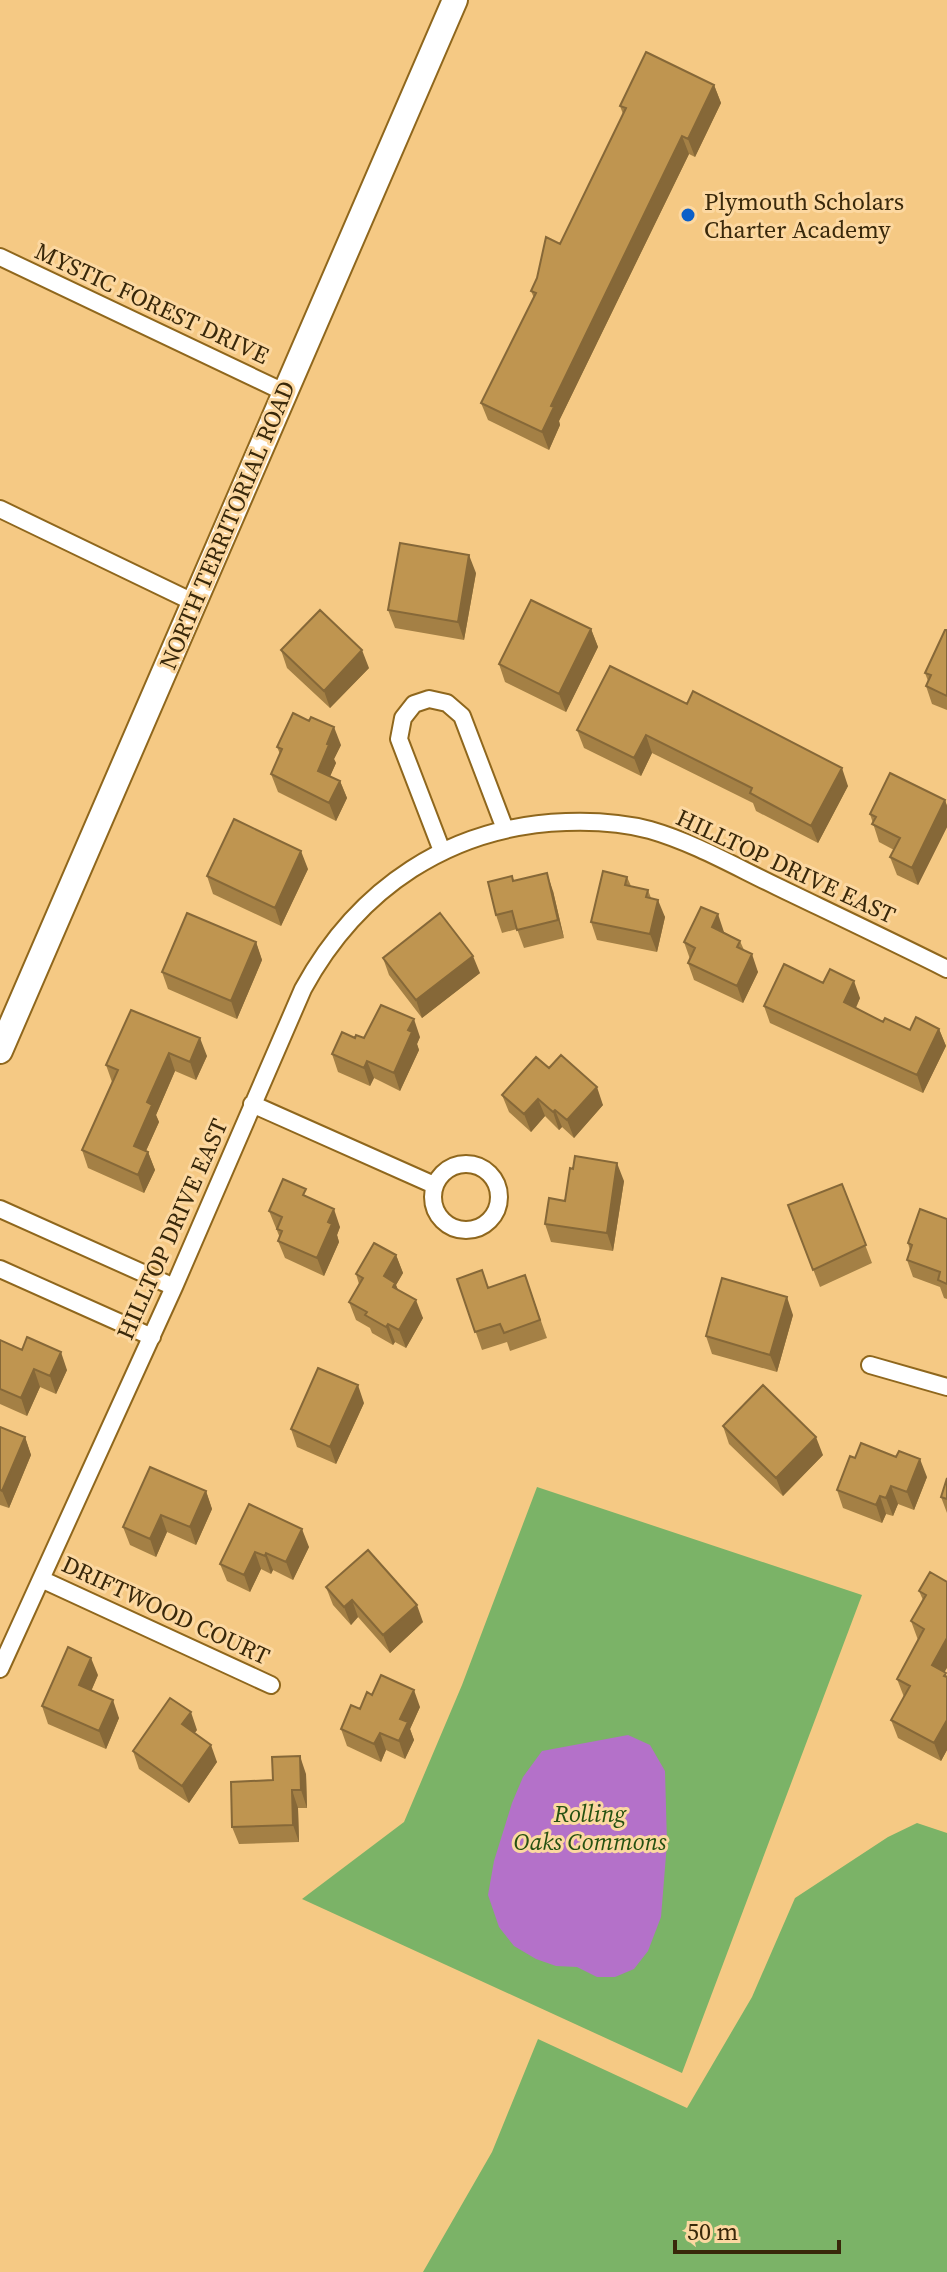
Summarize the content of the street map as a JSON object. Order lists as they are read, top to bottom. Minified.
{"streets":{"main road":["NORTH TERRITORIAL ROAD"],"street":["MYSTIC FOREST DRIVE","HILLTOP DRIVE EAST","DRIFTWOOD COURT"]},"crossings":[["MYSTIC FOREST DRIVE","NORTH TERRITORIAL ROAD"],["HILLTOP DRIVE EAST","DRIFTWOOD COURT"]],"parks":["Rolling Oaks Commons"],"places":["Plymouth Scholars Charter Academy"],"scale_bar":"50 m"}
